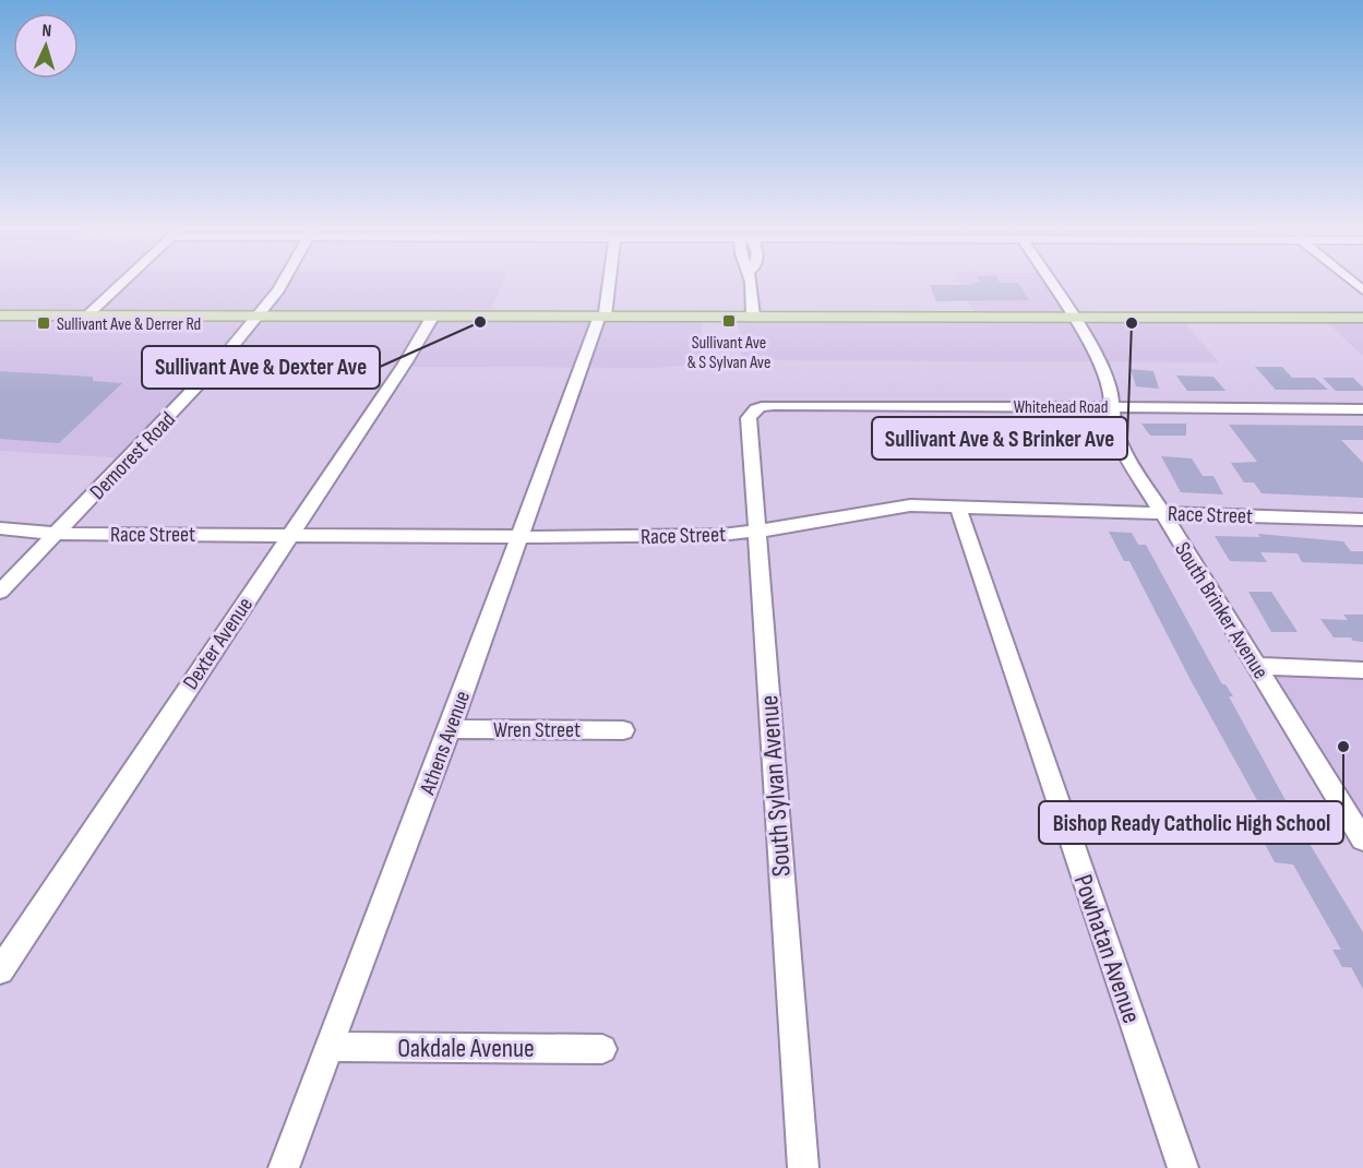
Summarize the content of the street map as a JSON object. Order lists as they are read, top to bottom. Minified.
{"streets":{"street":["Whitehead Road","Demorest Road","Race Street","South Brinker Avenue","Dexter Avenue","Wren Street","Athens Avenue","South Sylvan Avenue","Powhatan Avenue","Oakdale Avenue"]},"crossings":[["Whitehead Road","South Brinker Avenue"],["Whitehead Road","South Sylvan Avenue"],["Demorest Road","Race Street"],["Race Street","South Brinker Avenue"],["Race Street","Dexter Avenue"],["Race Street","Athens Avenue"],["Race Street","South Sylvan Avenue"],["Race Street","Powhatan Avenue"],["Wren Street","Athens Avenue"],["Athens Avenue","Oakdale Avenue"]],"places":{"transit":["Sullivant Ave & S Sylvan Ave","Sullivant Ave & Derrer Rd"],"other":["Sullivant Ave & Dexter Ave","Sullivant Ave & S Brinker Ave","Bishop Ready Catholic High School"]},"north":"top"}
